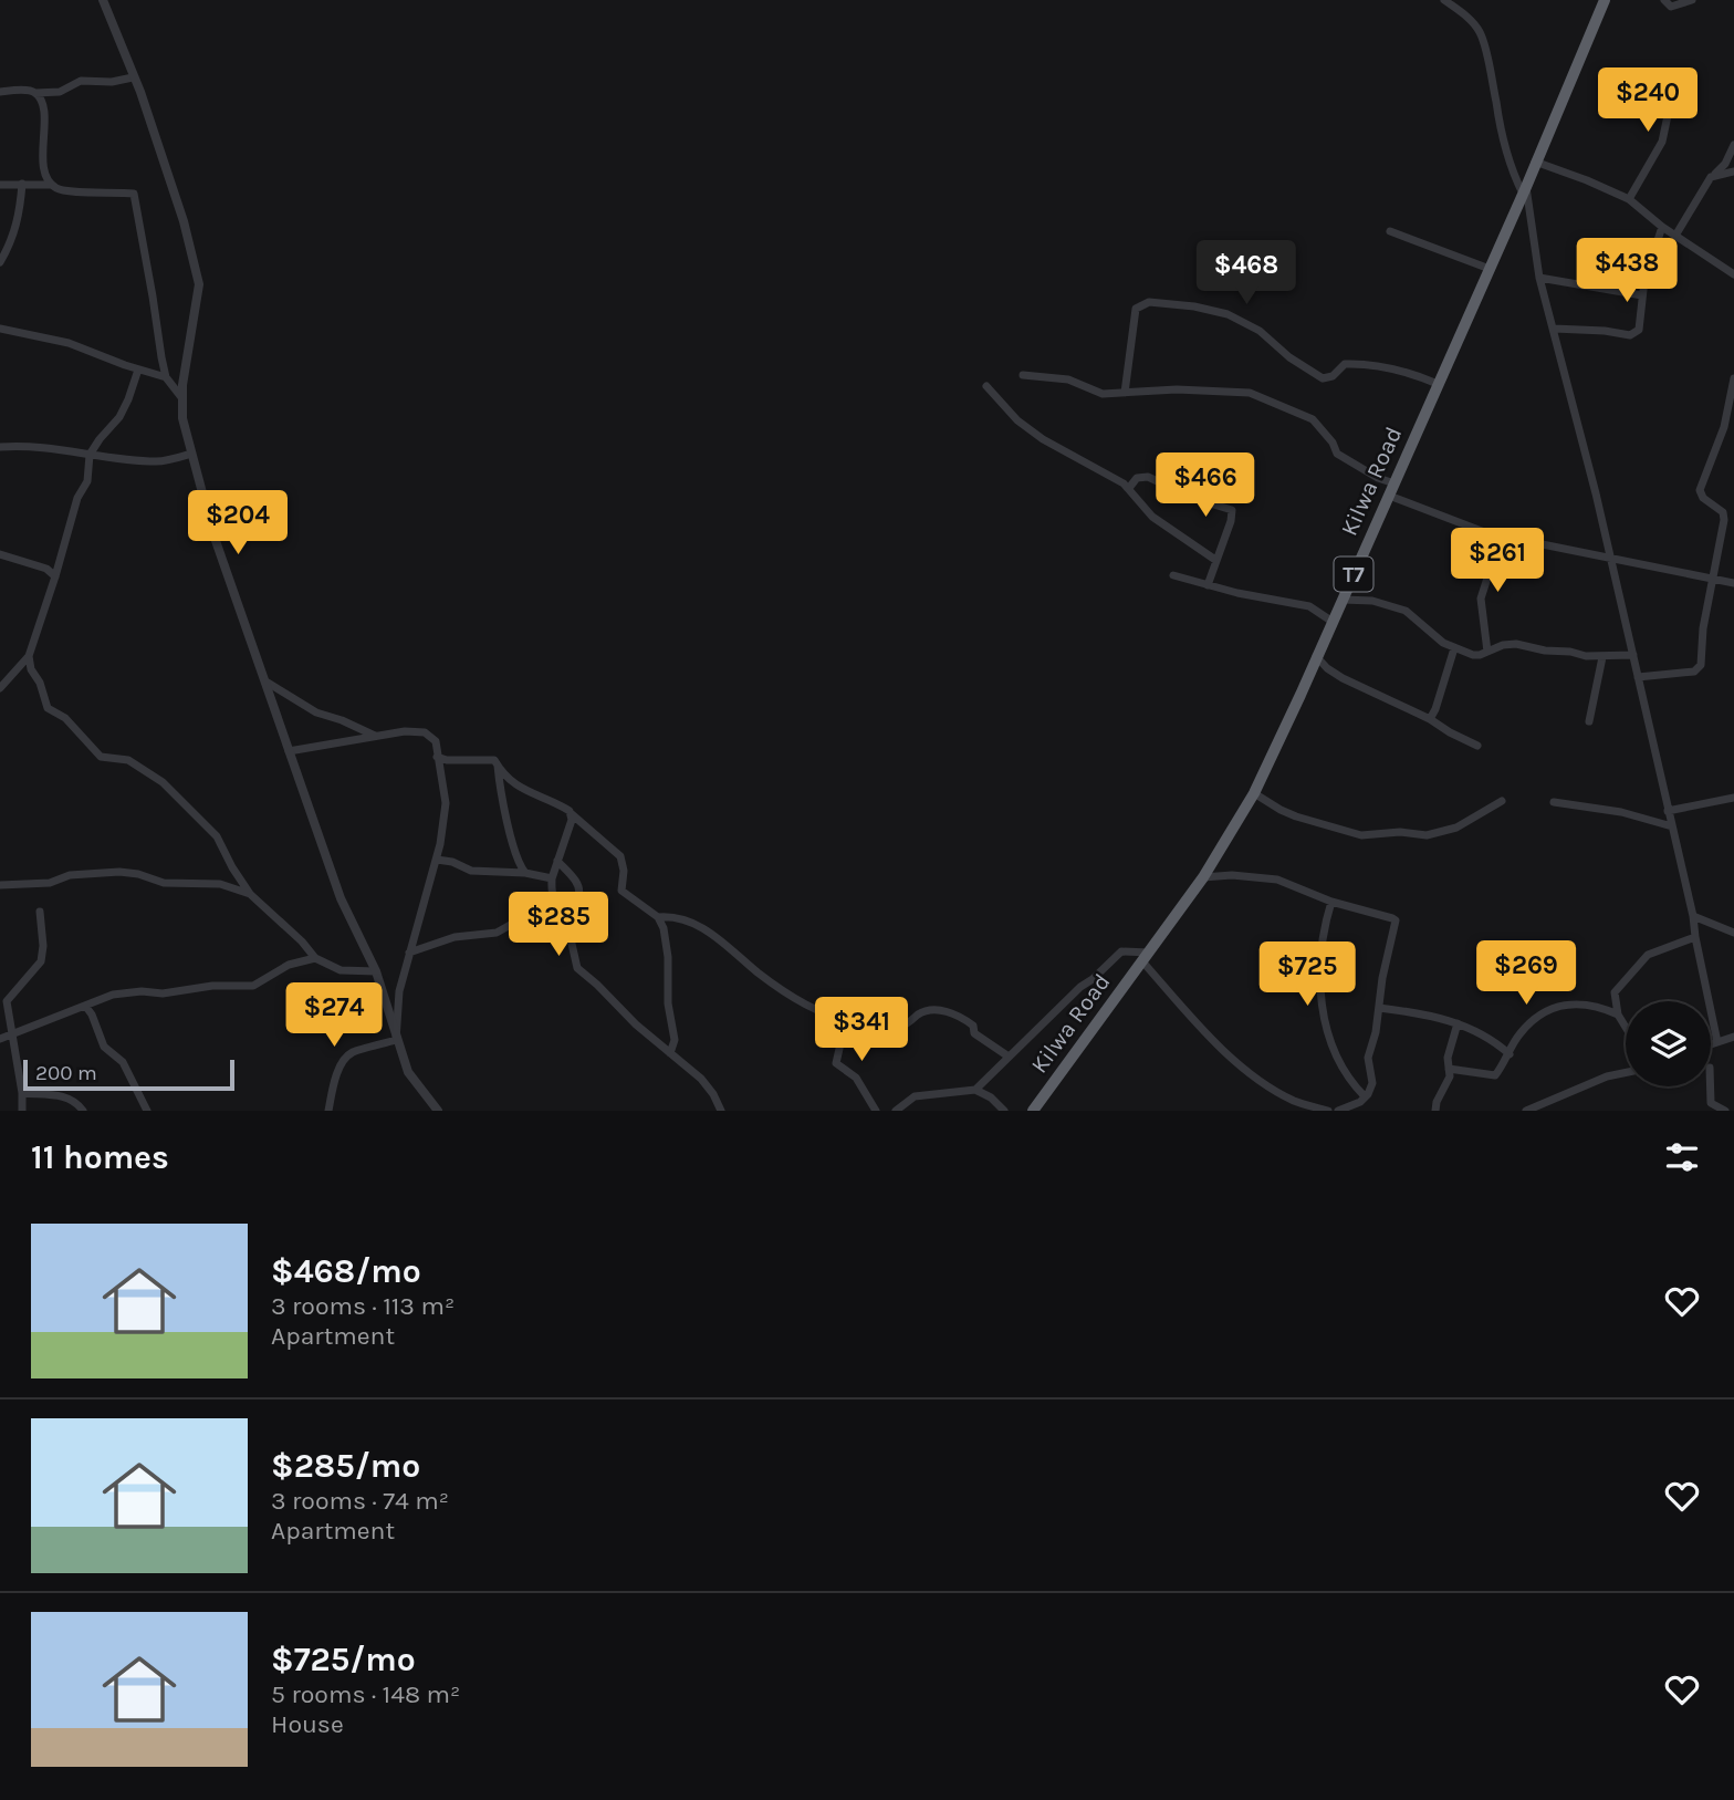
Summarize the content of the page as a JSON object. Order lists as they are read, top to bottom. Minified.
{"streets":{"highway":["Kilwa Road","T7"]},"scale_bar":"200 m","page":{"price":["$240","$438","$468","$466","$204","$261","$285","$269","$725","$274","$341"],"scale":"200 m","heading":"11 homes","list":[{"name":"$468/mo","note":"3 rooms · 113 m² · Apartment"},{"name":"$285/mo","note":"3 rooms · 74 m² · Apartment"},{"name":"$725/mo","note":"5 rooms · 148 m² · House"}]}}
